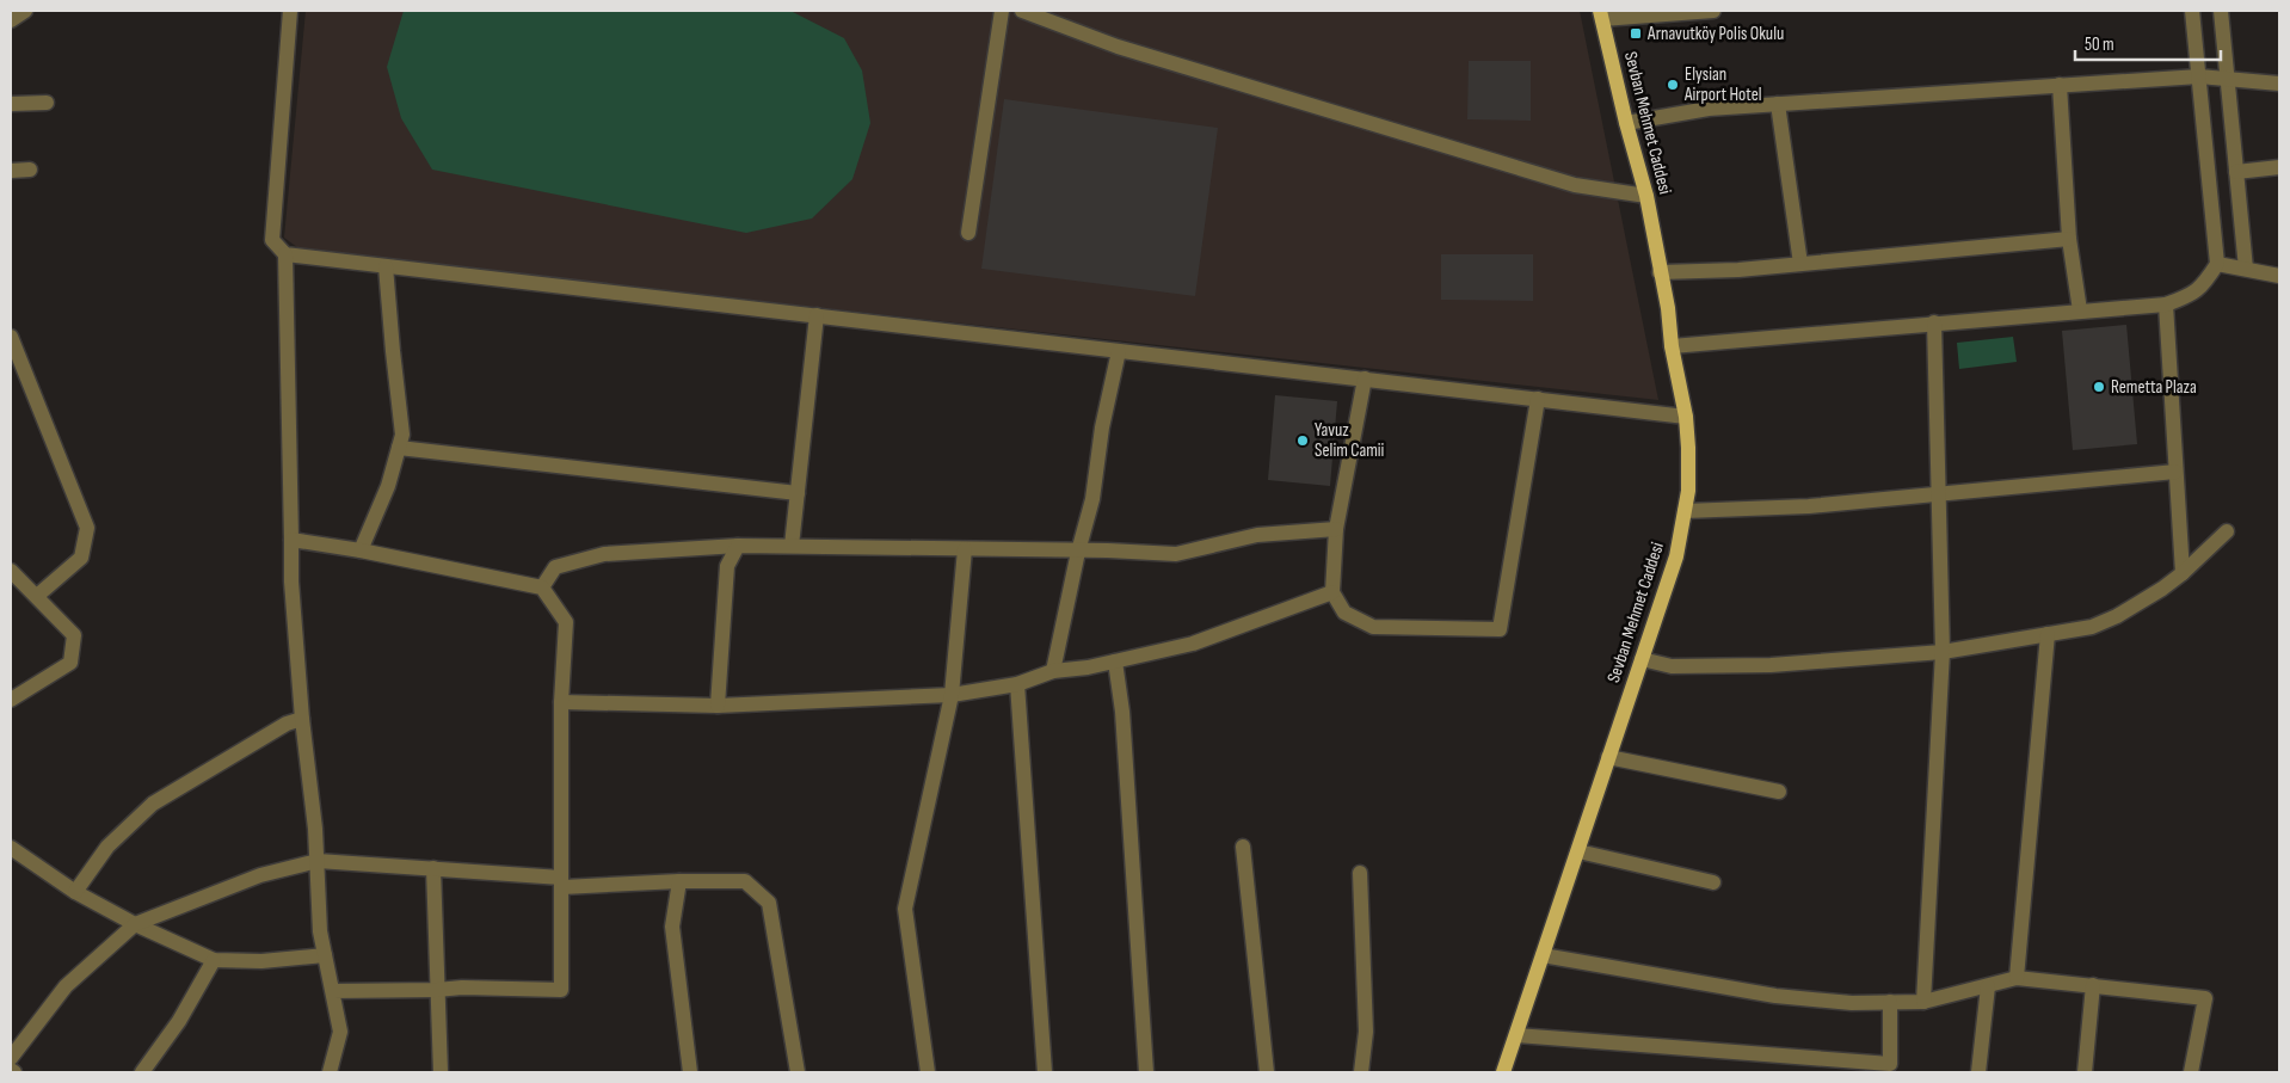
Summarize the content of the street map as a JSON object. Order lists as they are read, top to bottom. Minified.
{"streets":{"main road":["Sevban Mehmet Caddesi"]},"places":{"transit":["Arnavutköy Polis Okulu"],"other":["Elysian Airport Hotel","Remetta Plaza","Yavuz Selim Camii"]},"scale_bar":"50 m"}
